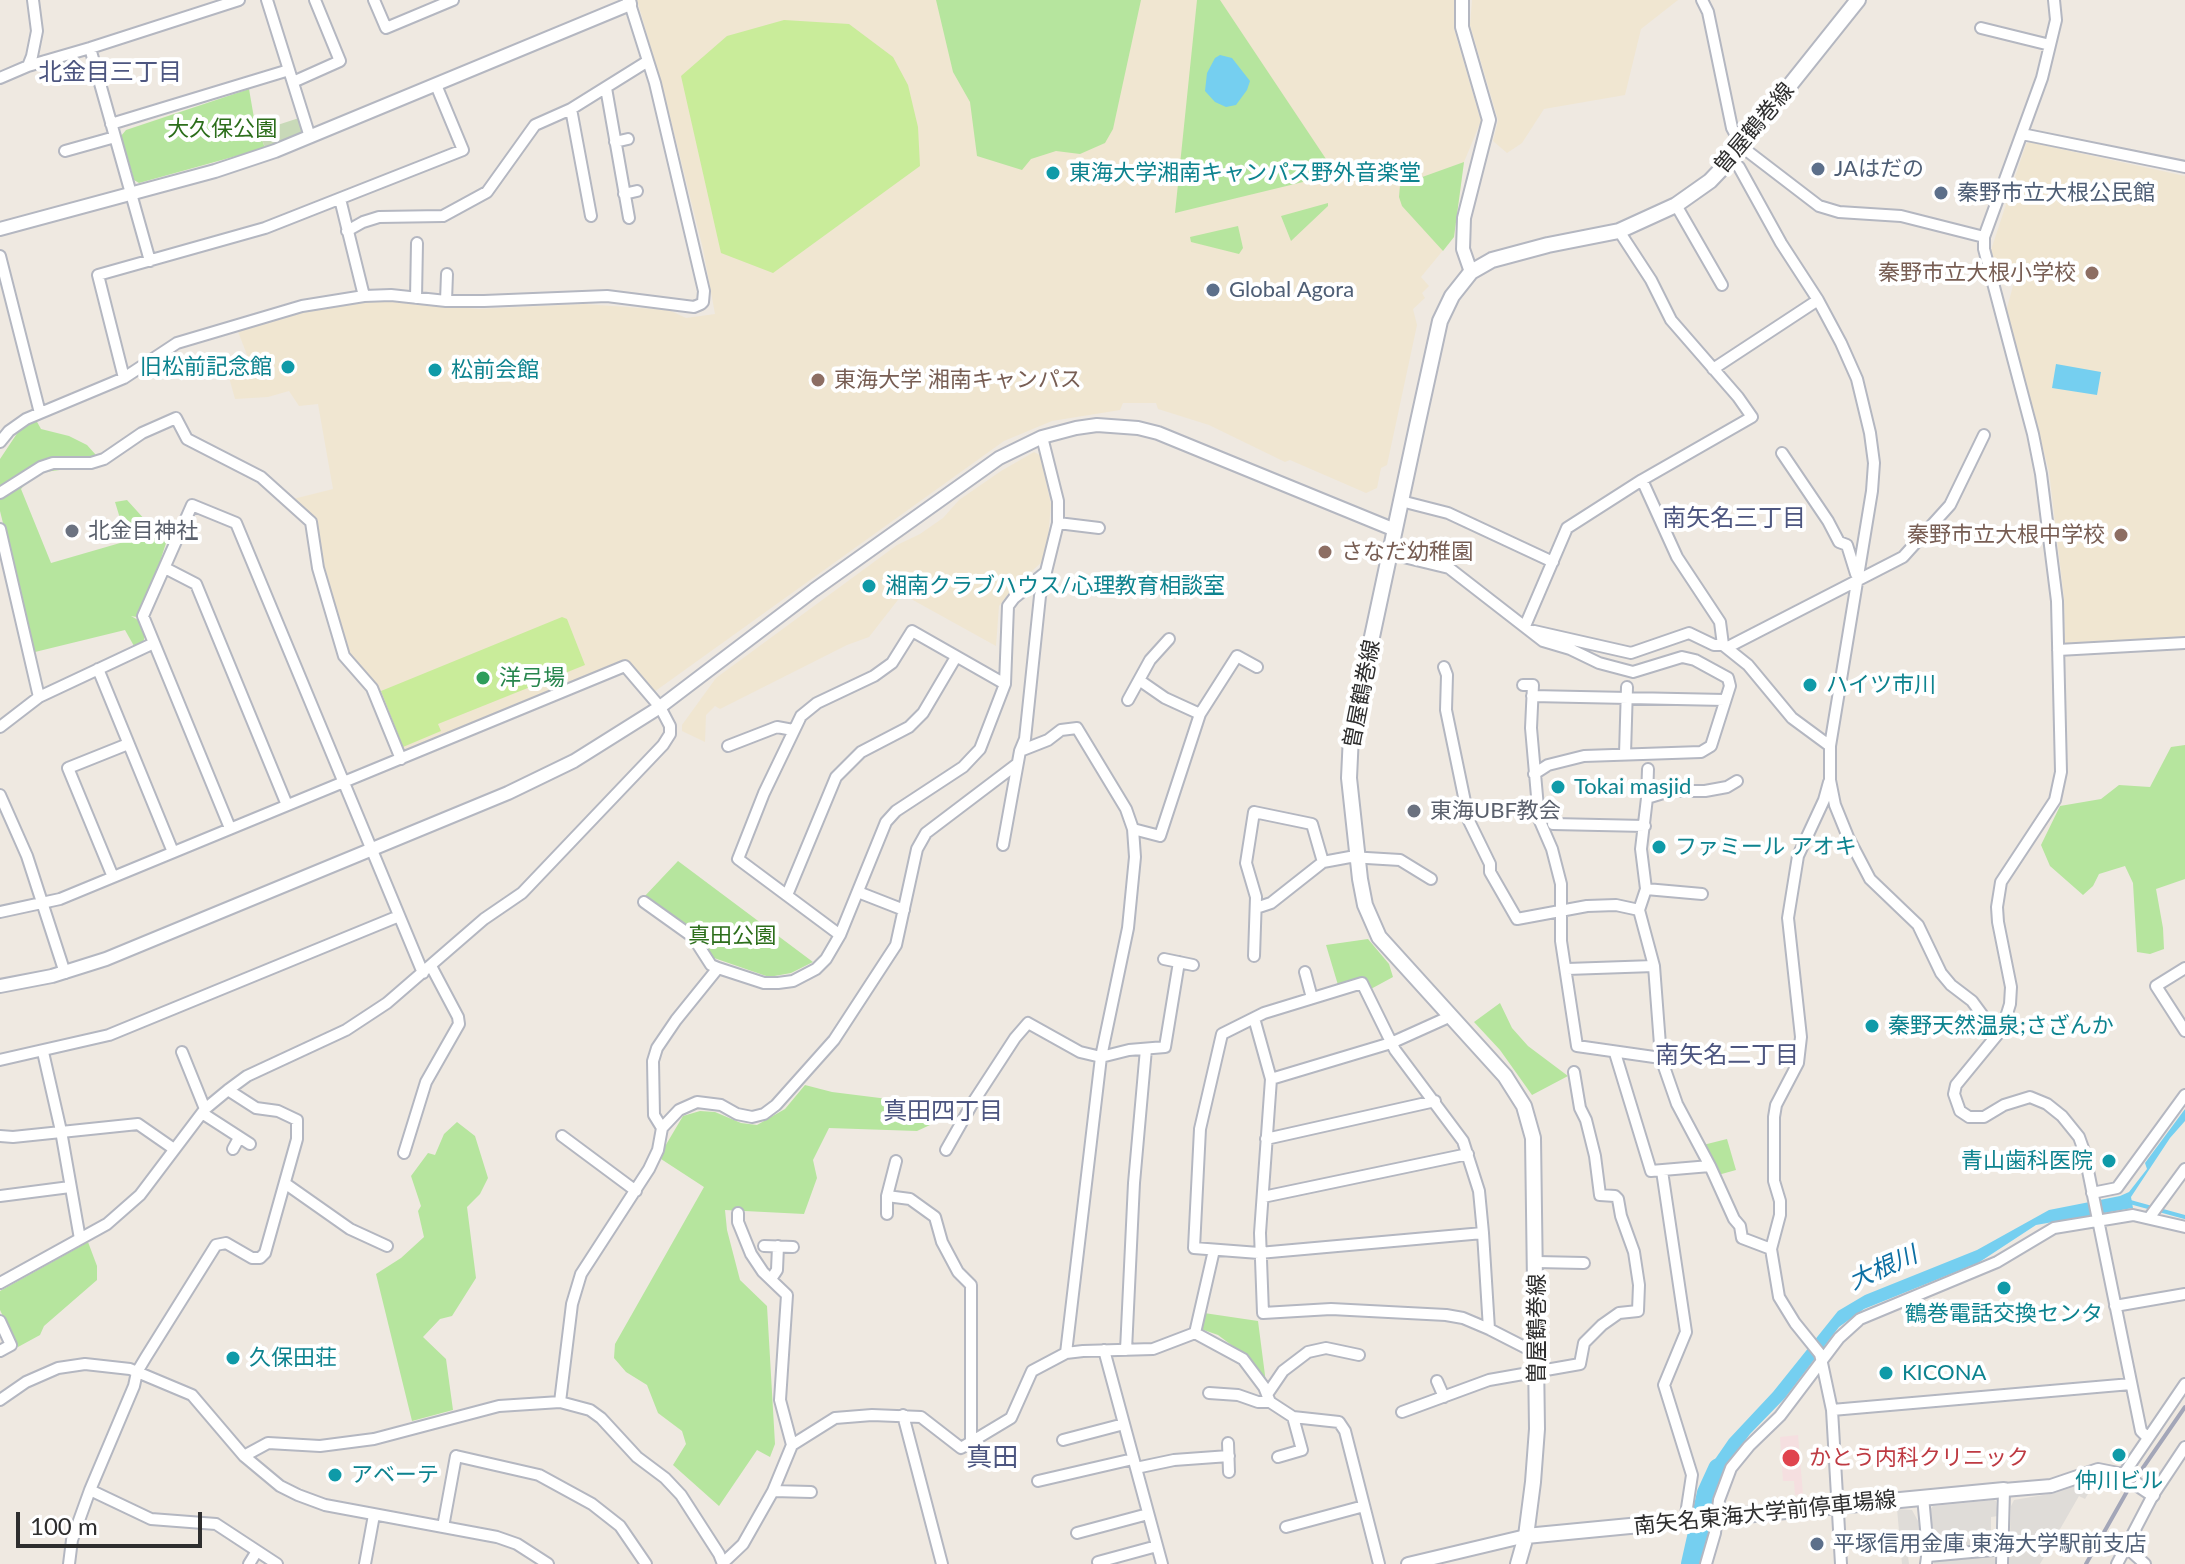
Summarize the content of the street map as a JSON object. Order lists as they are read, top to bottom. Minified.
{"streets":{"main road":["曽屋鶴巻線","南矢名東海大学前停車場線"]},"crossings":[["曽屋鶴巻線","南矢名東海大学前停車場線"]],"districts":["北金目三丁目","南矢名三丁目","南矢名二丁目","真田四丁目","真田"],"water":["大根川"],"parks":["大久保公園","真田公園"],"places":["JAはだの","東海大学湘南キャンパス野外音楽堂","秦野市立大根公民館","秦野市立大根小学校","Global Agora","旧松前記念館","松前会館","東海大学 湘南キャンパス","北金目神社","秦野市立大根中学校","さなだ幼稚園","湘南クラブハウス/心理教育相談室","洋弓場","ハイツ市川","Tokai masjid","東海UBF教会","ファミール アオキ","秦野天然温泉;さざんか","青山歯科医院","鶴巻電話交換センタ","久保田荘","KICONA","仲川ビル","かとう内科クリニック","アベーテ","平塚信用金庫 東海大学駅前支店"],"scale_bar":"100 m"}
